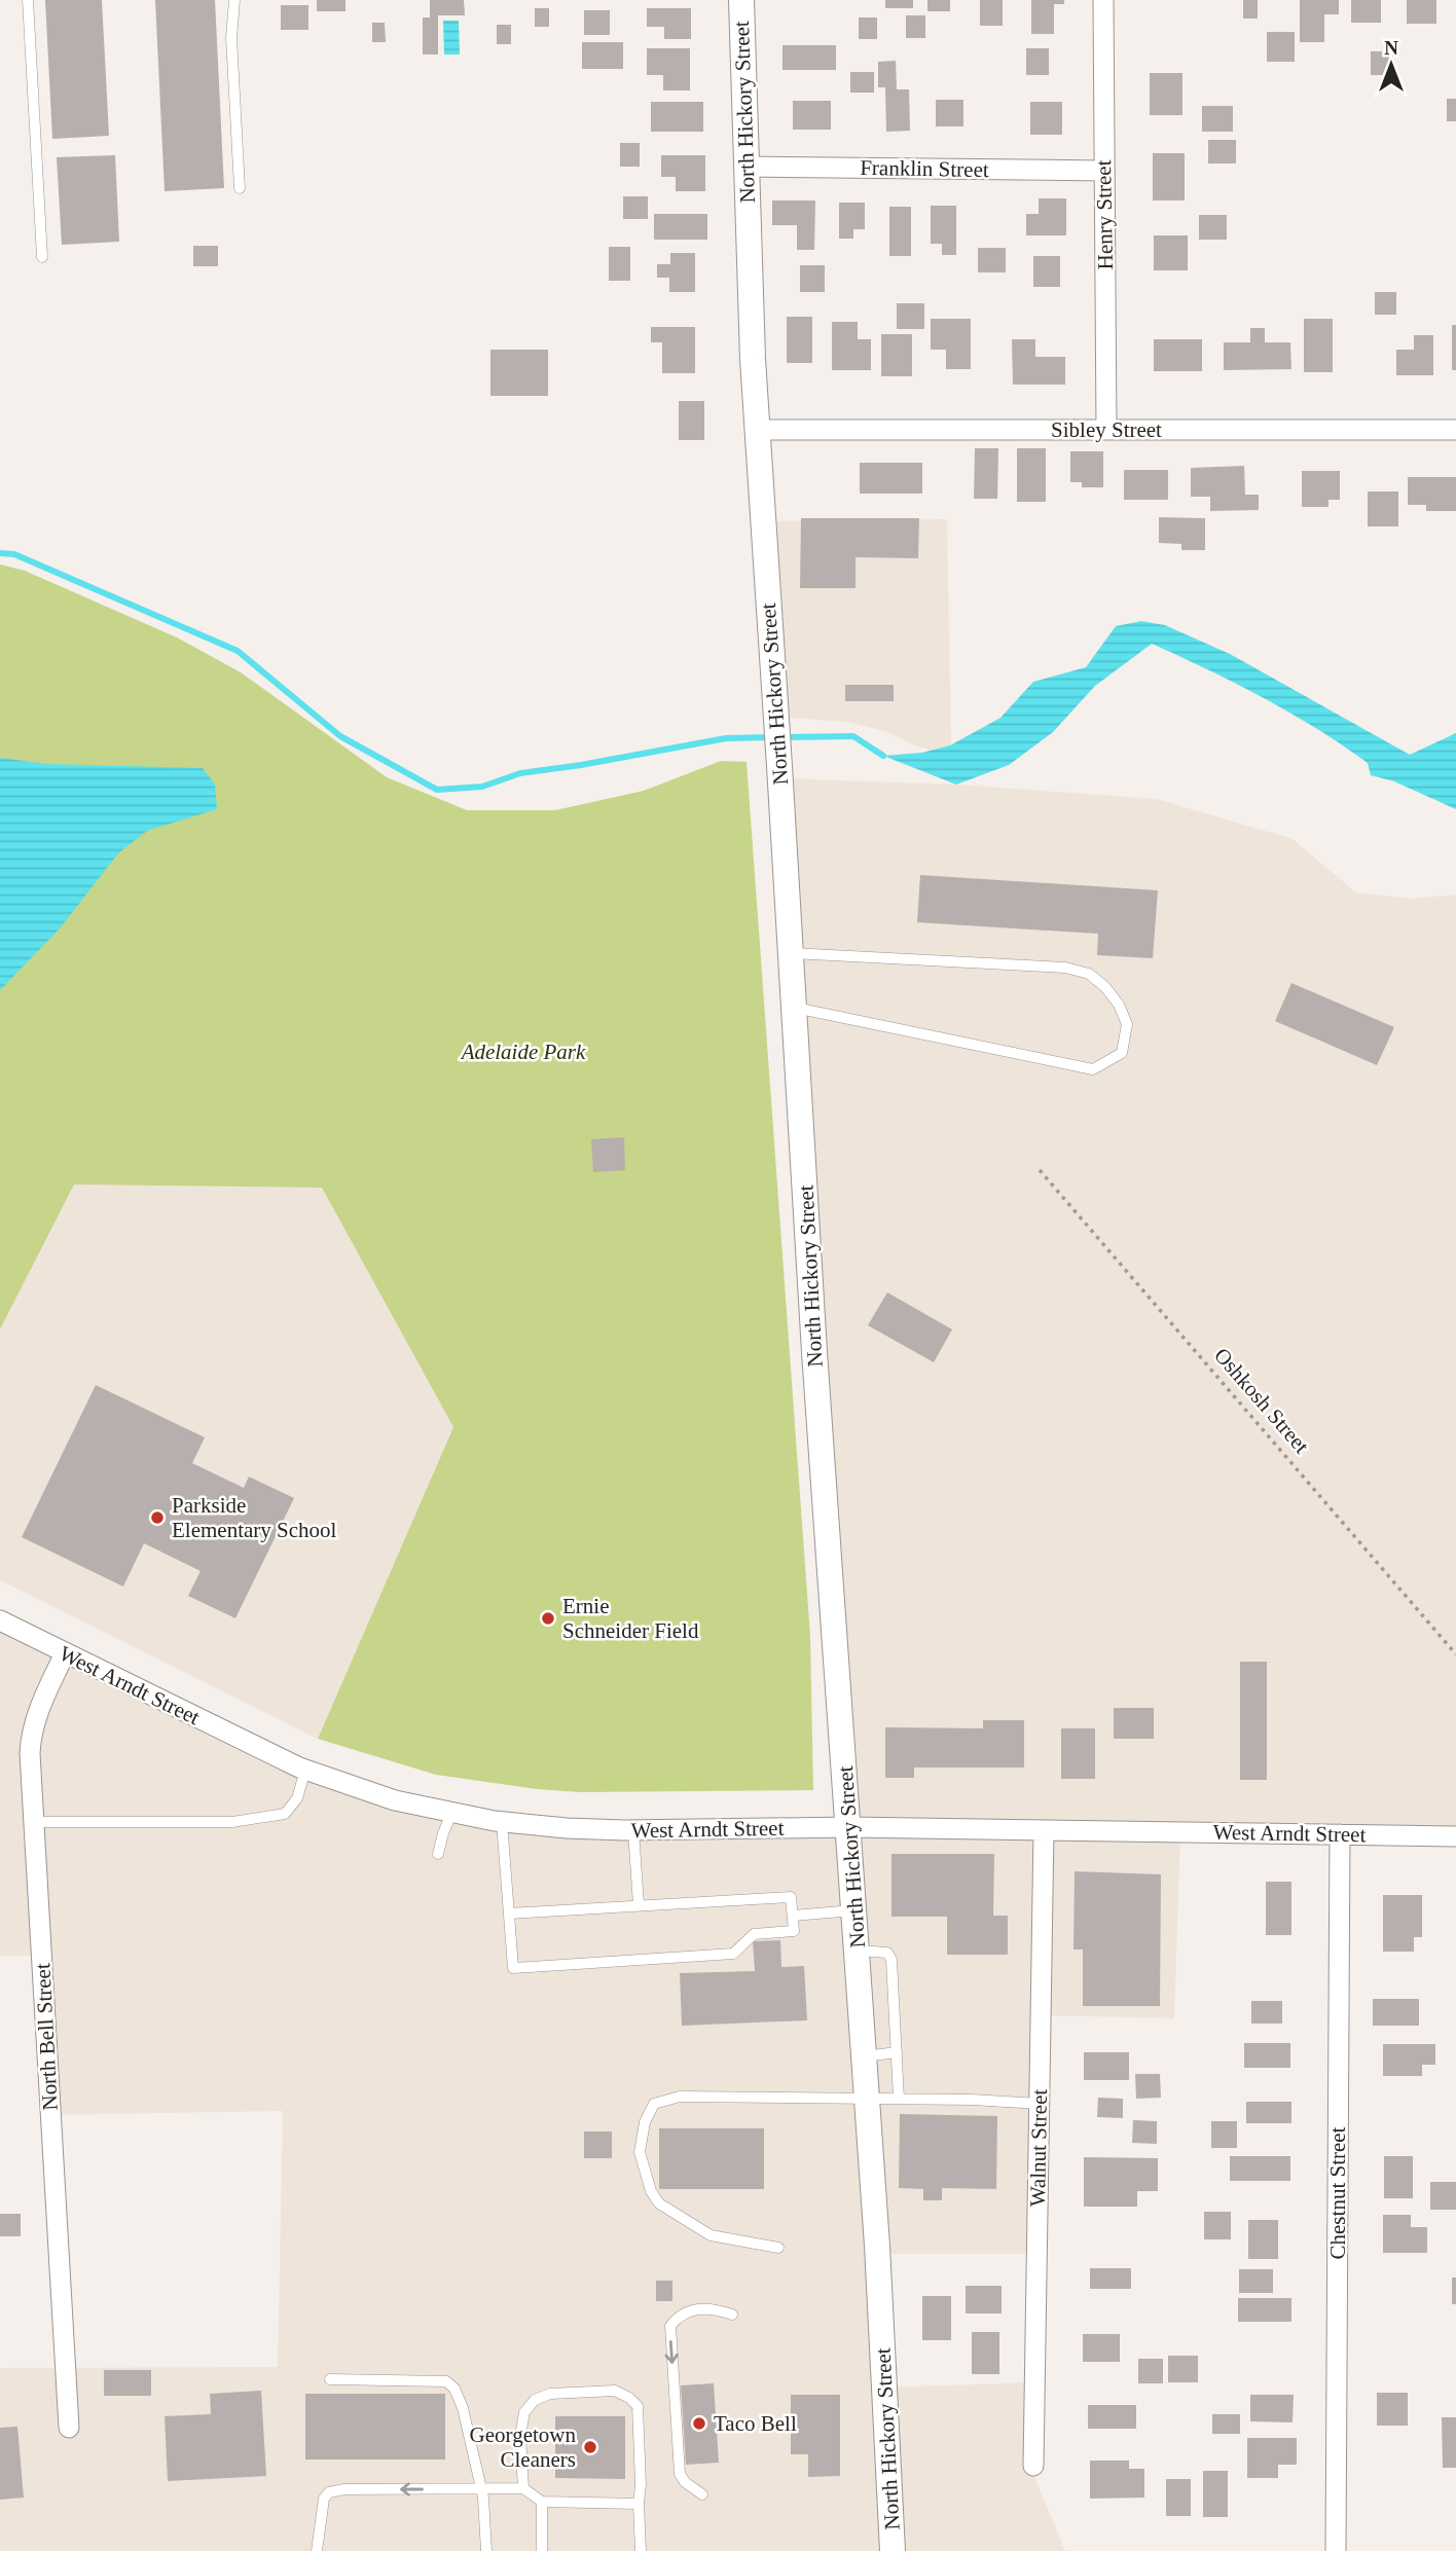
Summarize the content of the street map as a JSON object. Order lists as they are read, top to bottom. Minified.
{"streets":{"street":["North Hickory Street","Franklin Street","Henry Street","Sibley Street","West Arndt Street","North Bell Street","Walnut Street","Chestnut Street"],"path":["Oshkosh Street"]},"crossings":[["North Hickory Street","Franklin Street"],["North Hickory Street","Sibley Street"],["North Hickory Street","West Arndt Street"],["Franklin Street","Henry Street"],["Henry Street","Sibley Street"],["West Arndt Street","North Bell Street"],["West Arndt Street","Walnut Street"],["West Arndt Street","Chestnut Street"]],"parks":["Adelaide Park"],"places":["Parkside Elementary School","Ernie Schneider Field","Taco Bell","Georgetown Cleaners"],"north":"top"}
